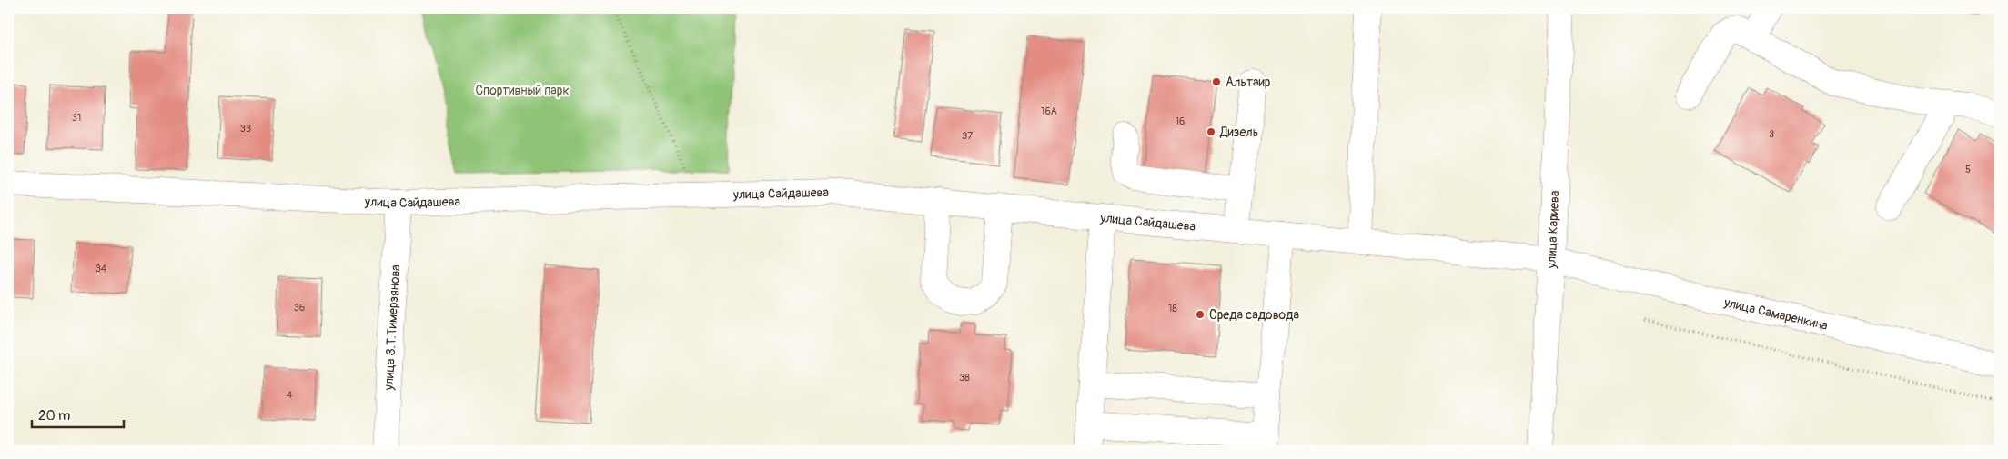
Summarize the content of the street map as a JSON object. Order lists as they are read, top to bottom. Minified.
{"streets":{"street":["улица Сайдашева","улица Кариева","улица Самаренкина","улица З.Т.Тимерзянова"]},"crossings":[["улица Сайдашева","улица Кариева"],["улица Сайдашева","улица Самаренкина"],["улица Сайдашева","улица З.Т.Тимерзянова"],["улица Кариева","улица Самаренкина"]],"parks":["Спортивный парк"],"places":["Альтаир","Дизель","Среда садовода"],"house_numbers":["16А","31","16","33","3","37","5","34","36","18","38","4"],"scale_bar":"20 m"}
